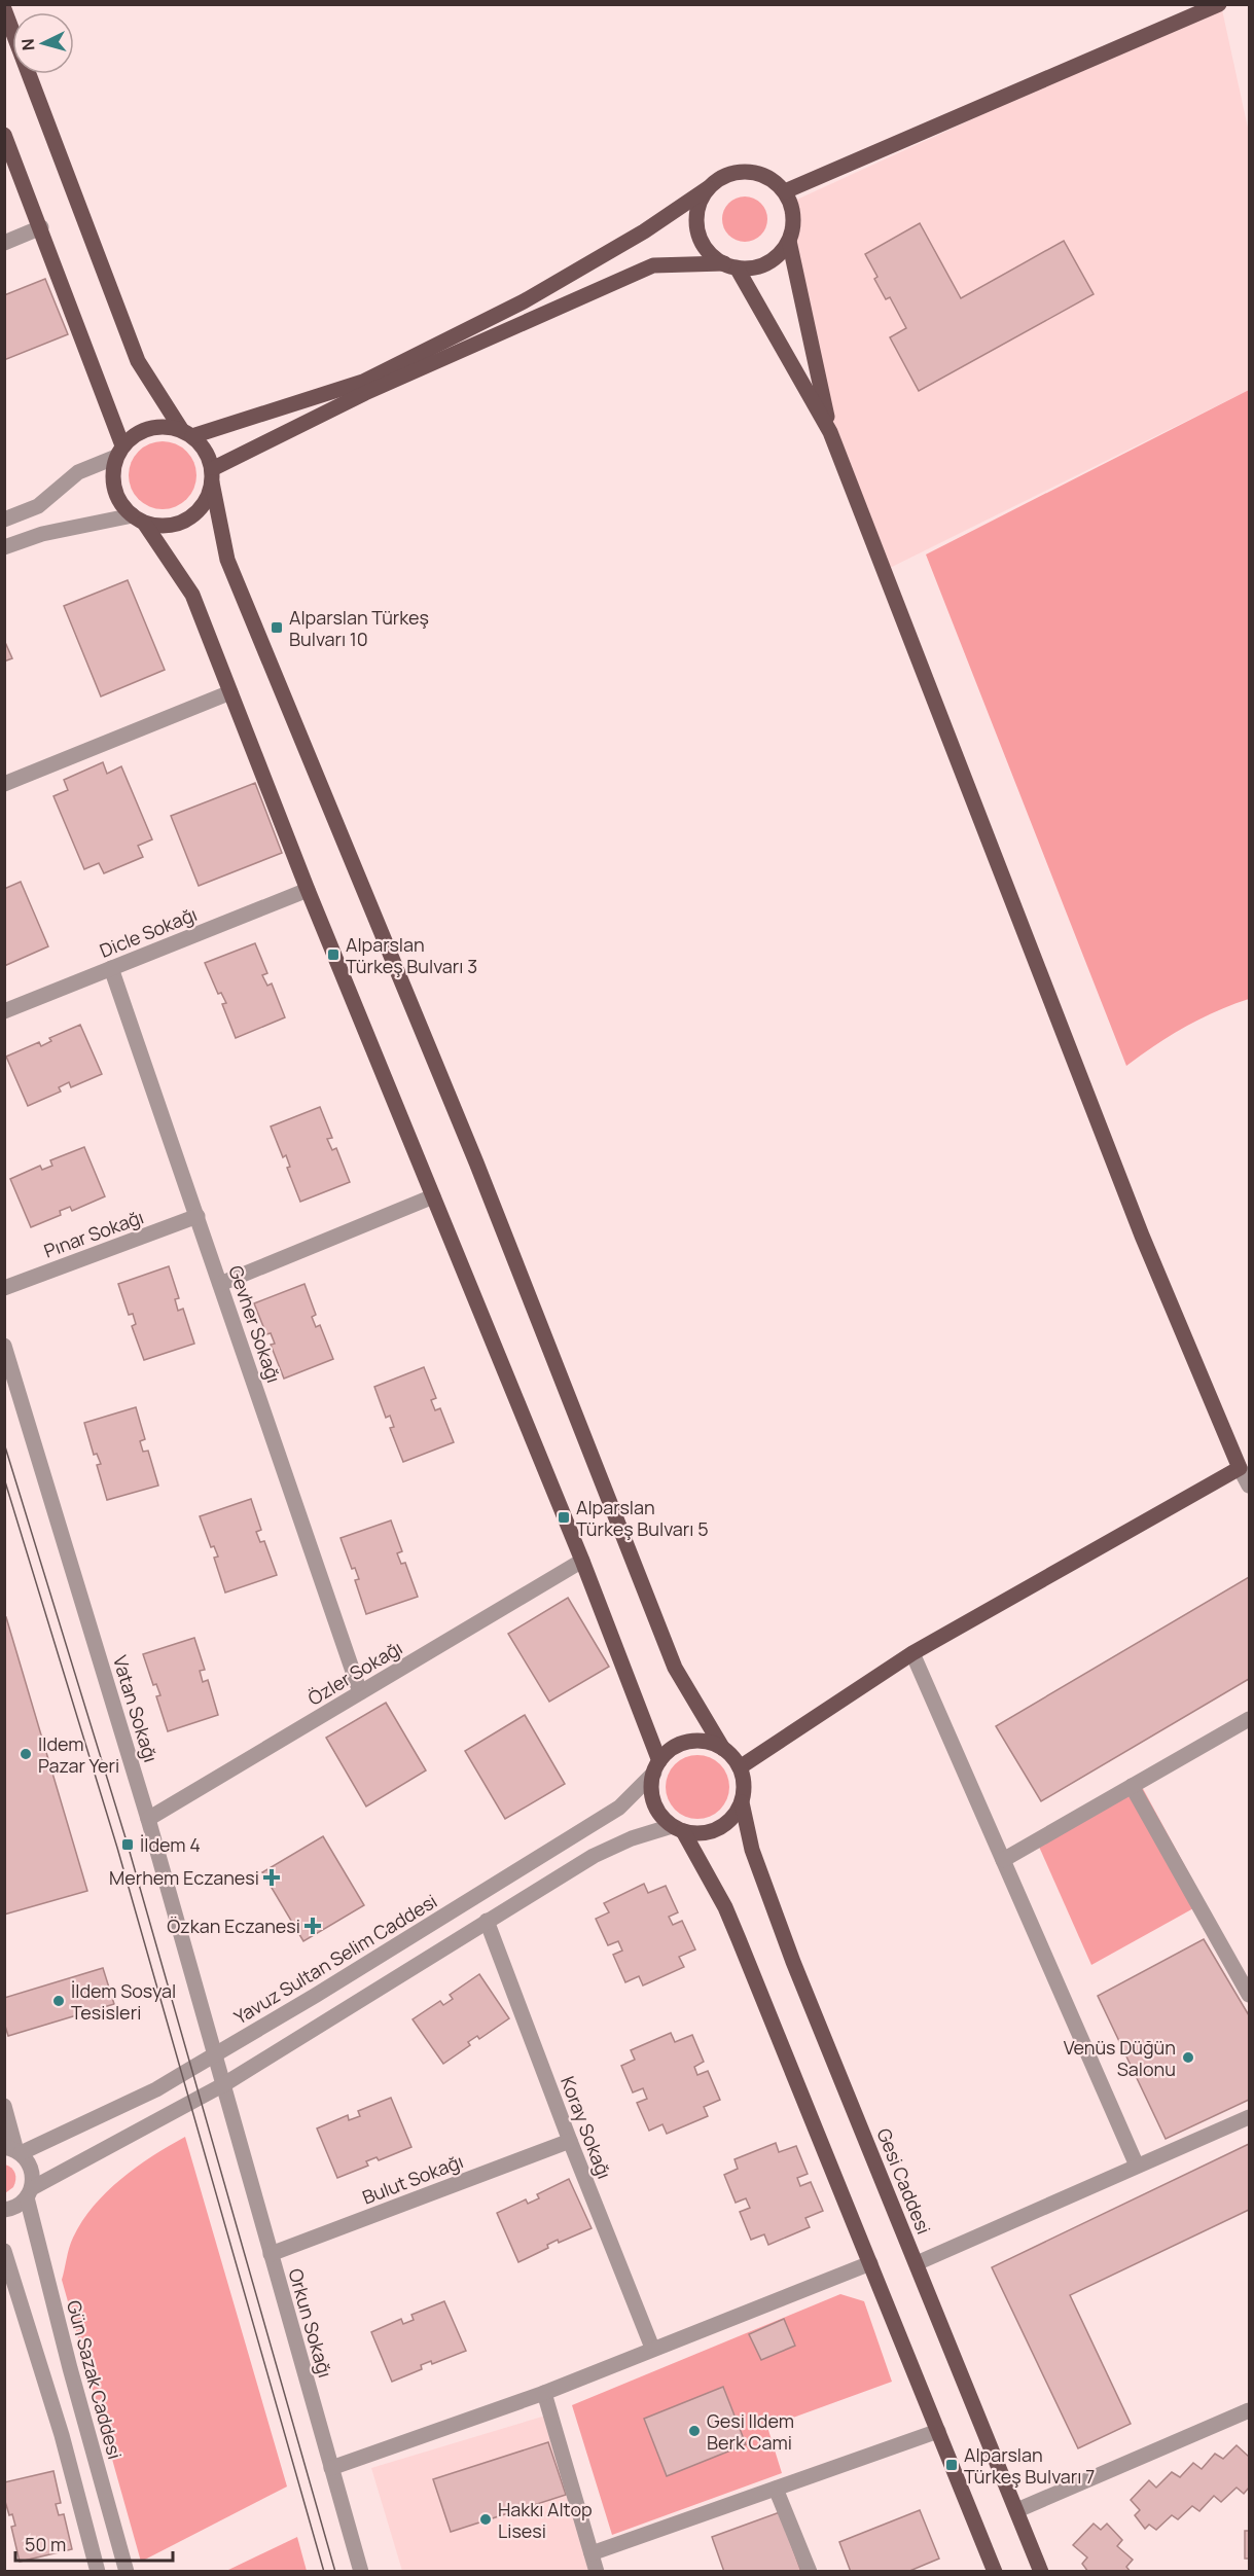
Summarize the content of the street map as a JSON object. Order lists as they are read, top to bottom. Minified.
{"streets":{"main road":["Gesi Caddesi"],"street":["Dicle Sokağı","Pınar Sokağı","Gevher Sokağı","Özler Sokağı","Vatan Sokağı","Yavuz Sultan Selim Caddesi","Koray Sokağı","Bulut Sokağı","Orkun Sokağı","Gün Sazak Caddesi"]},"crossings":[["Dicle Sokağı","Gevher Sokağı"],["Pınar Sokağı","Gevher Sokağı"],["Gevher Sokağı","Özler Sokağı"],["Özler Sokağı","Vatan Sokağı"],["Vatan Sokağı","Yavuz Sultan Selim Caddesi"],["Vatan Sokağı","Orkun Sokağı"],["Yavuz Sultan Selim Caddesi","Gesi Caddesi"],["Yavuz Sultan Selim Caddesi","Gün Sazak Caddesi"],["Koray Sokağı","Bulut Sokağı"],["Bulut Sokağı","Orkun Sokağı"]],"places":{"transit":["Alparslan Türkeş Bulvarı 10","Alparslan Türkeş Bulvarı 3","Alparslan Türkeş Bulvarı 5","İldem 4","Alparslan Türkeş Bulvarı 7"],"other":["Ildem Pazar Yeri","İldem Sosyal Tesisleri","Venüs Düğün Salonu","Gesi Ildem Berk Cami","Hakkı Altop Lisesi"],"health":["Merhem Eczanesi","Özkan Eczanesi"]},"scale_bar":"50 m","north":"left"}
